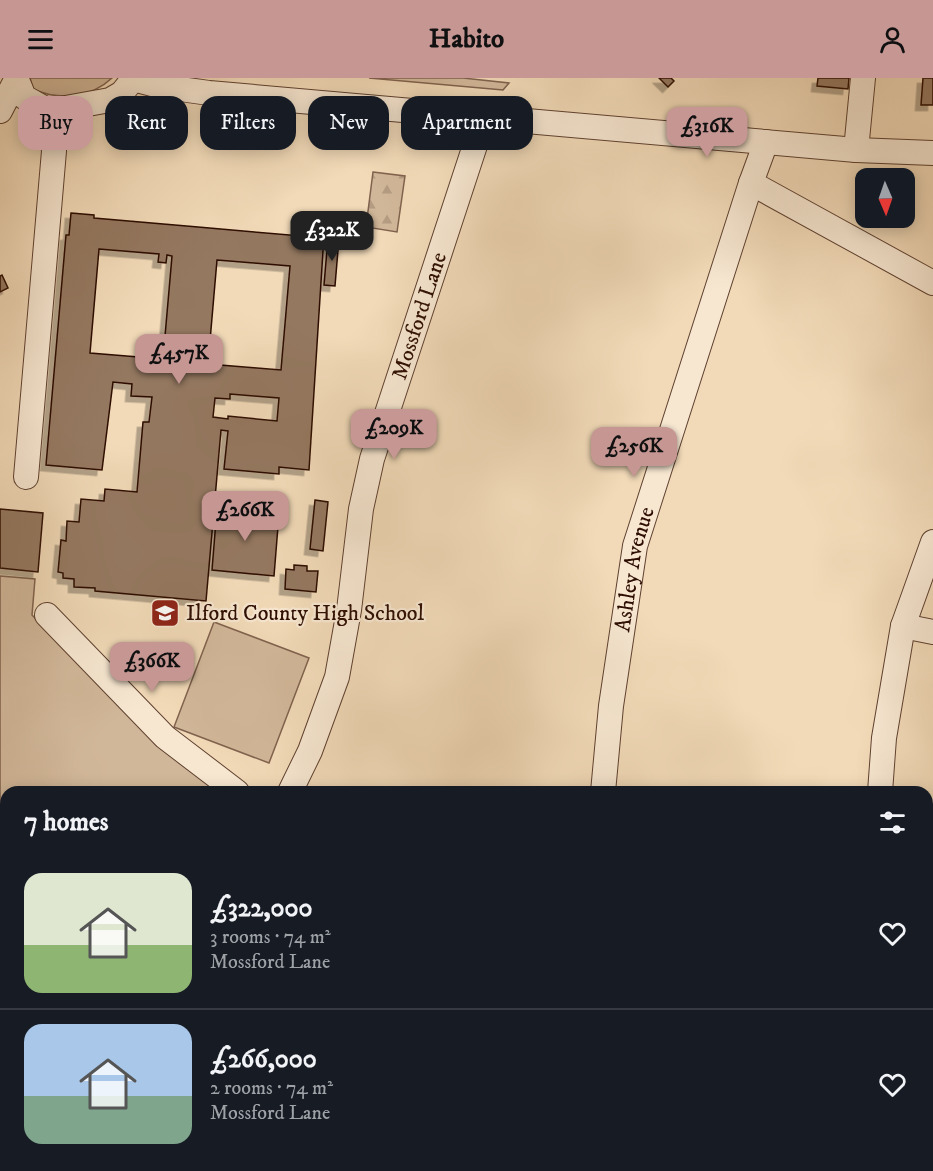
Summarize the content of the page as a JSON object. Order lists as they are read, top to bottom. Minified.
{"streets":{"street":["Mossford Lane","Ashley Avenue"]},"places":{"school or university":["Ilford County High School"]},"north":"bottom","page":{"header":"Habito","chip":["Buy","Rent","Filters","New","Apartment"],"price":["£316K","£322K","£457K","£209K","£256K","£266K","£366K"],"heading":"7 homes","list":[{"name":"£322,000","note":"3 rooms · 74 m² · Mossford Lane"},{"name":"£266,000","note":"2 rooms · 74 m² · Mossford Lane"}]}}
